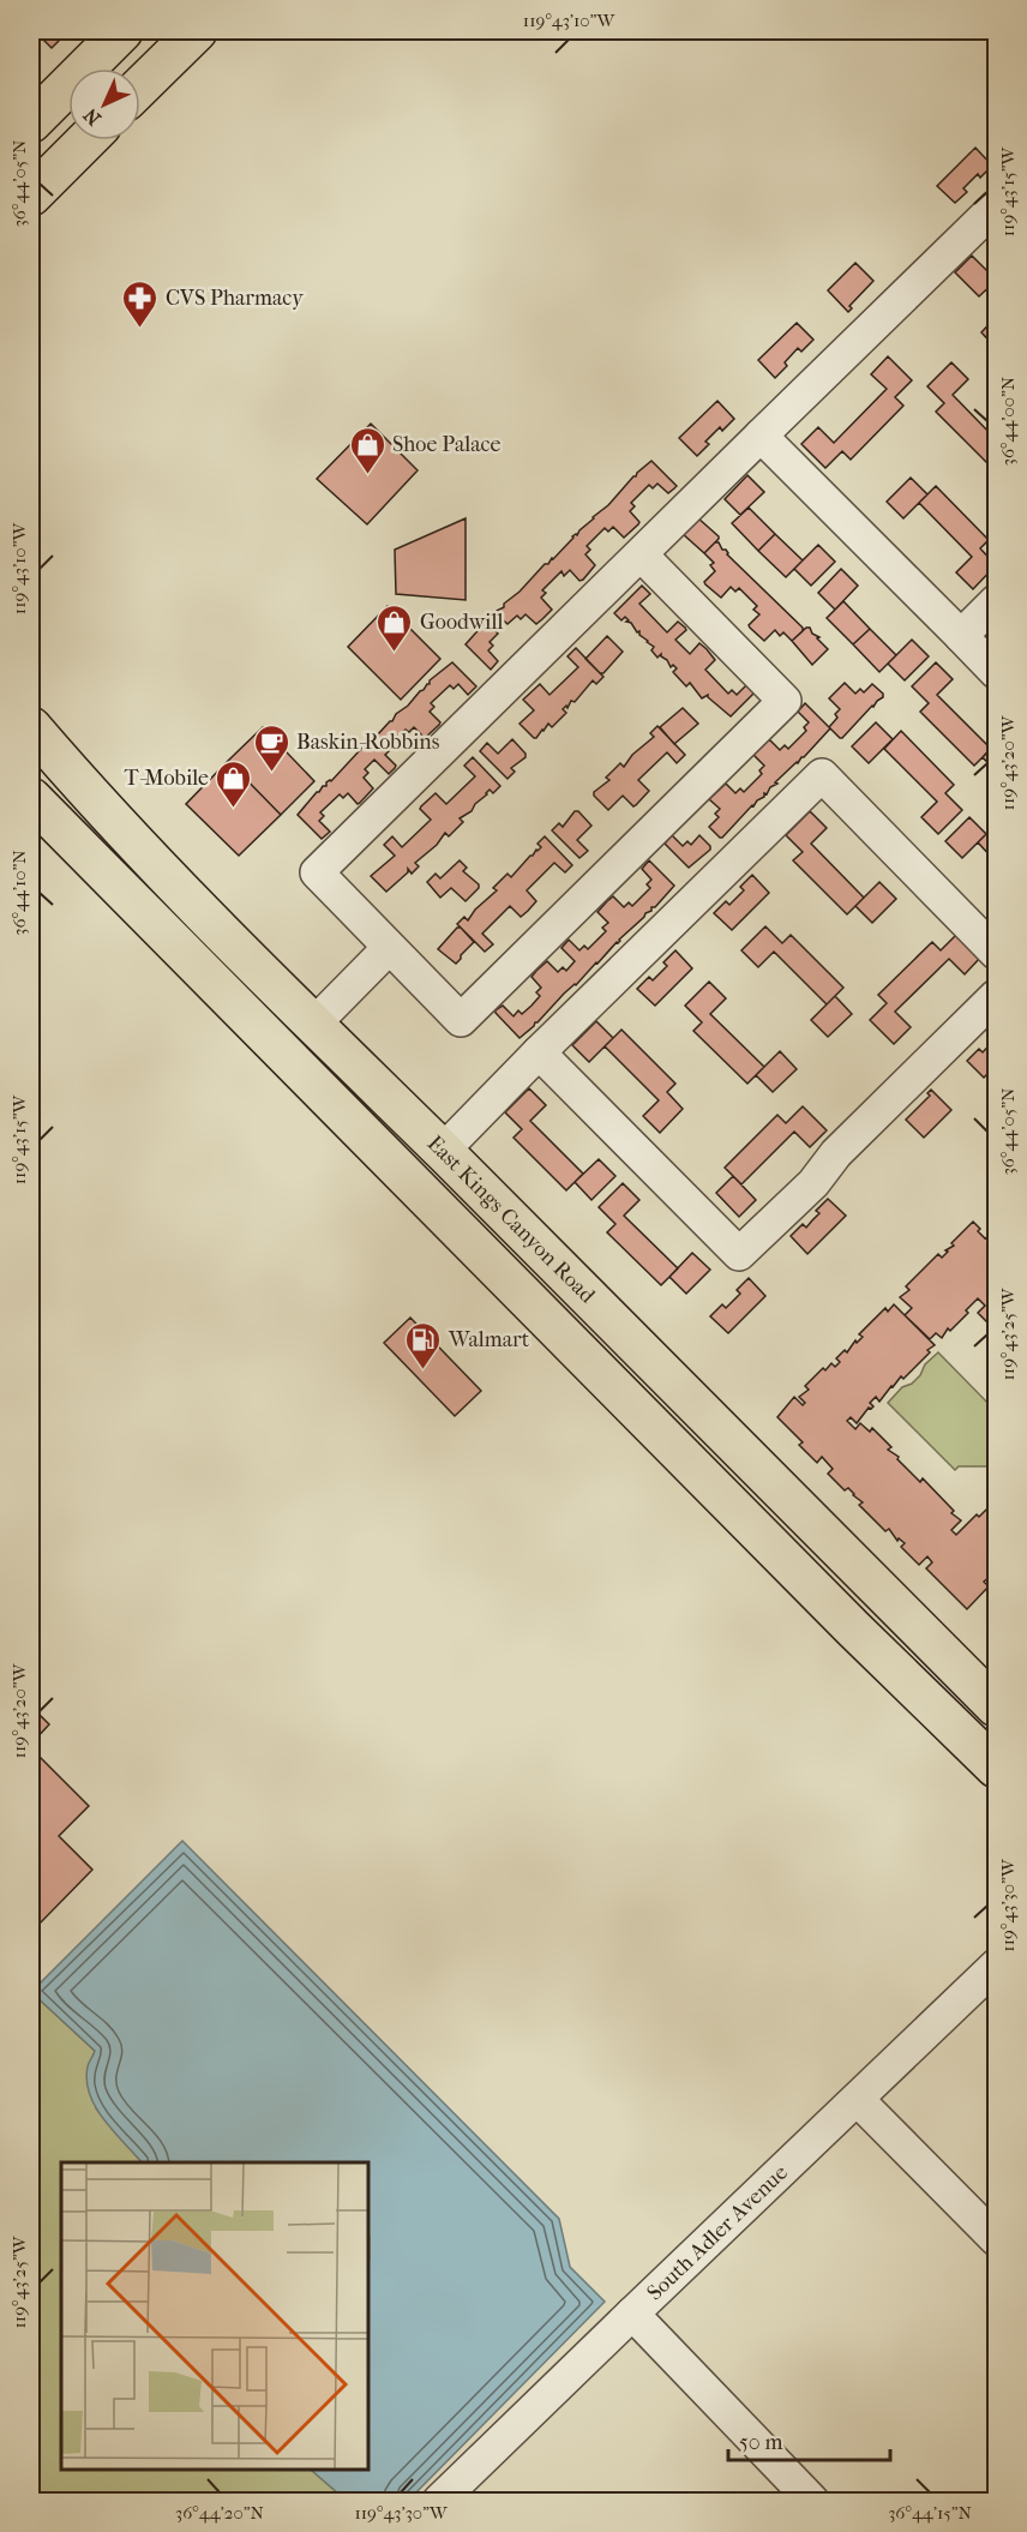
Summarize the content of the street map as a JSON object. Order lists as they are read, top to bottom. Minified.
{"streets":{"main road":["East Kings Canyon Road"],"street":["South Adler Avenue"]},"places":{"pharmacy":["CVS Pharmacy"],"shop":["Shoe Palace","Goodwill","T-Mobile"],"cafe":["Baskin-Robbins"],"fuel station":["Walmart"]},"scale_bar":"50 m","north":"bottom left","coordinates":["119°43'10\"W","36°44'05\"N","119°43'15\"W","36°44'00\"N","119°43'20\"W","36°44'10\"N","119°43'25\"W","119°43'30\"W","36°44'20\"N","36°44'15\"N"]}
